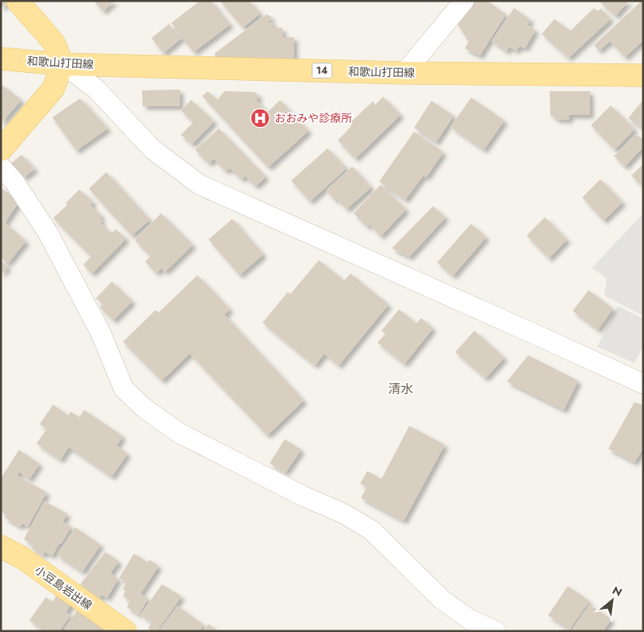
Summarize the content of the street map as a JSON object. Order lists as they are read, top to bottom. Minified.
{"streets":{"main road":["和歌山打田線","14","小豆島岩出線"]},"districts":["清水"],"places":{"hospital":["おおみや診療所"]},"north":"top right"}
